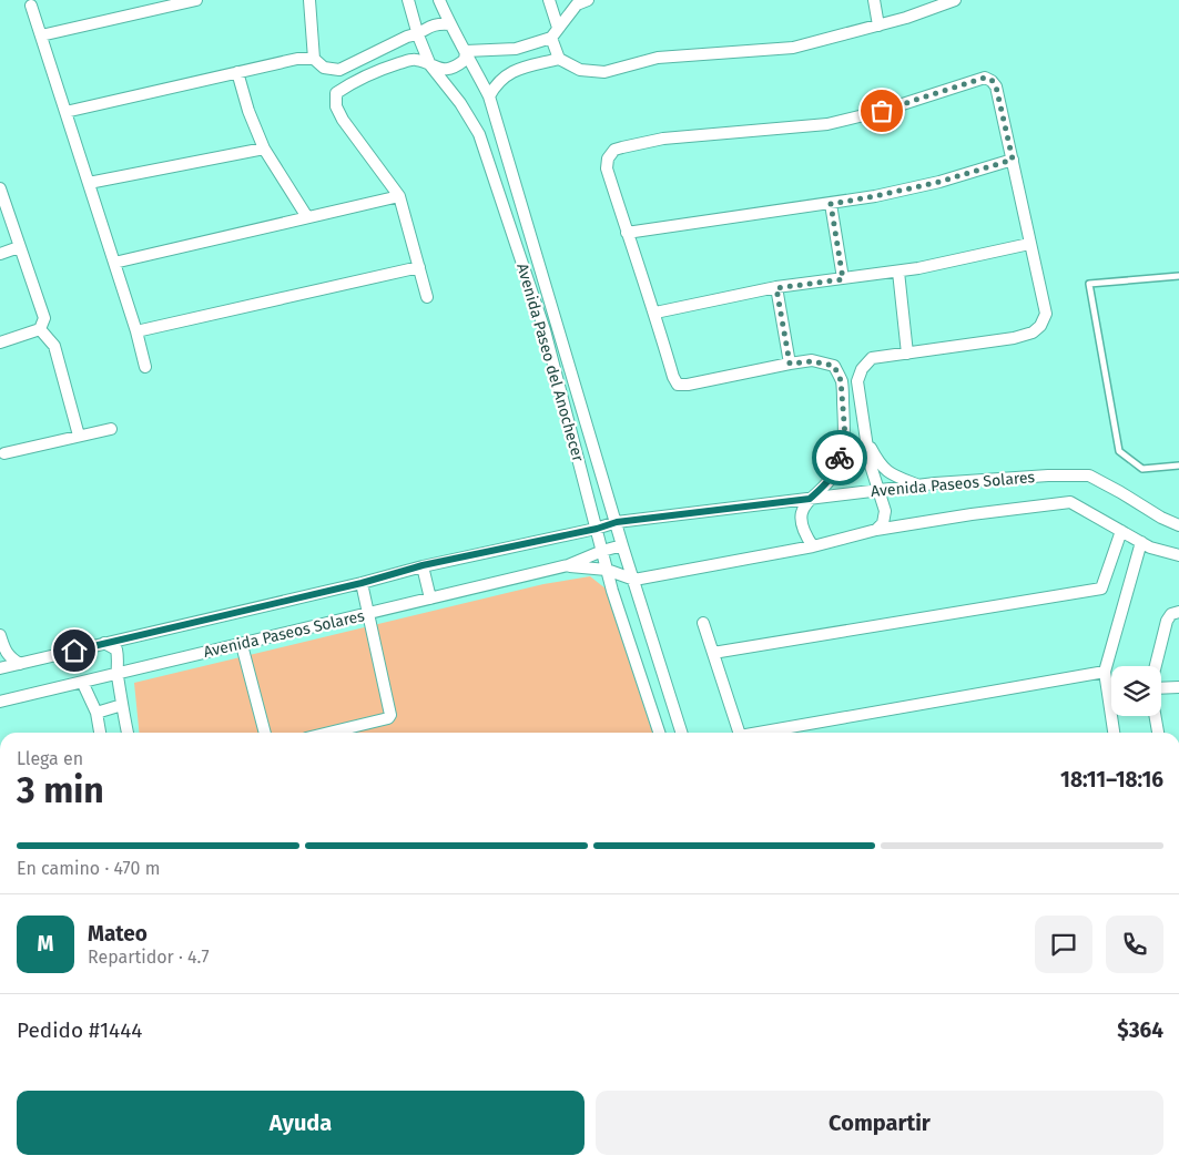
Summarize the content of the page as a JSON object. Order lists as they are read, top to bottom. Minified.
{"streets":{"street":["Avenida Paseo del Anochecer","Avenida Paseos Solares"]},"crossings":[["Avenida Paseo del Anochecer","Avenida Paseos Solares"]],"page":{"heading":["3 min","Llega en","18:11–18:16"],"panel":["Mateo","Repartidor · 4.7","Pedido #1444","$364"],"bar":"En camino · 470 m","round":"M","buttons":["Ayuda","Compartir"]}}
